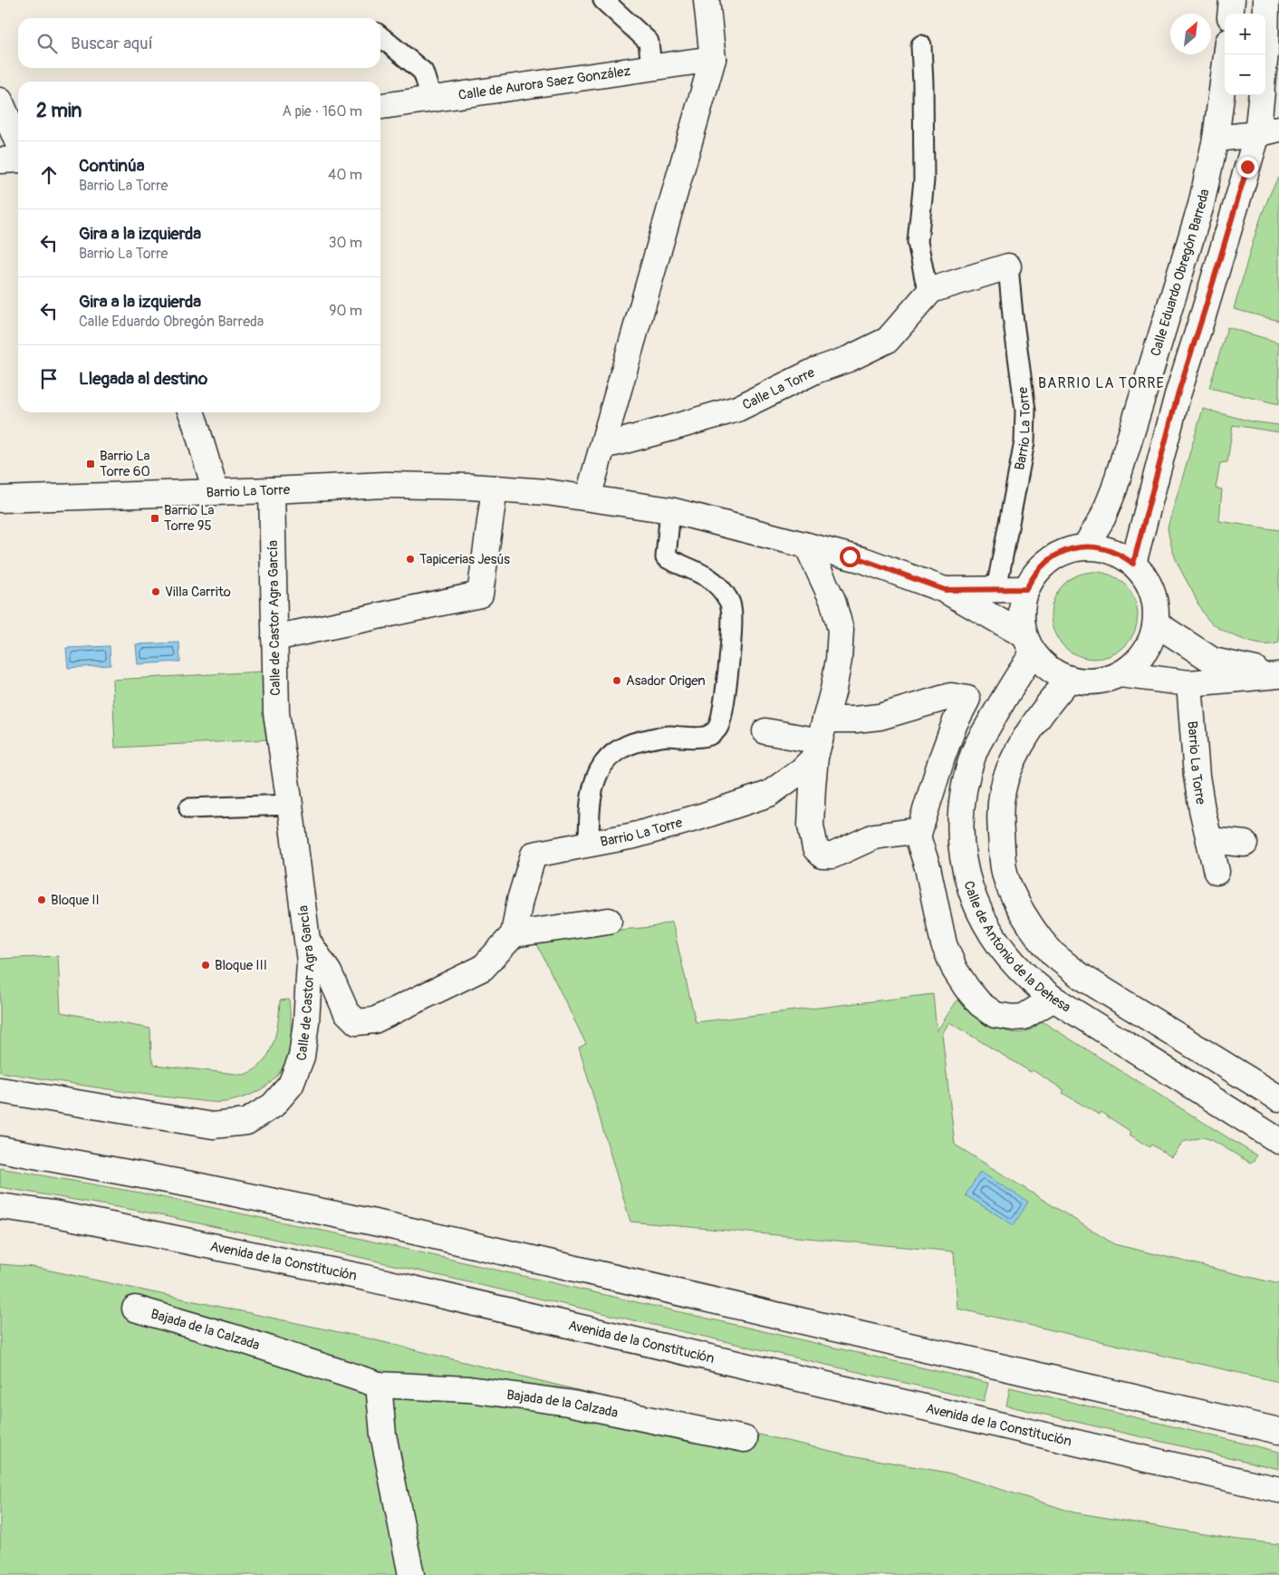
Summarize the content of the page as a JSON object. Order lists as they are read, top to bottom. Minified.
{"streets":{"street":["Calle de Aurora Saez González","Calle Eduardo Obregón Barreda","Calle La Torre","Barrio La Torre","Calle de Castor Agra García","Calle de Antonio de la Dehesa","Avenida de la Constitución","Bajada de la Calzada"]},"crossings":[["Calle Eduardo Obregón Barreda","Barrio La Torre"],["Calle Eduardo Obregón Barreda","Calle de Antonio de la Dehesa"],["Barrio La Torre","Calle de Castor Agra García"],["Barrio La Torre","Calle de Antonio de la Dehesa"]],"districts":["BARRIO LA TORRE"],"places":{"transit":["Barrio La Torre 60","Barrio La Torre 95"],"other":["Tapicerias Jesús","Villa Carrito","Asador Origen","Bloque II","Bloque III"]},"north":"top right","page":{"map_buttons":["+","−"],"search":"Buscar aquí","heading":["2 min","A pie · 160 m"],"list":[["Continúa","Barrio La Torre","40 m"],["Gira a la izquierda","Barrio La Torre","30 m"],["Gira a la izquierda","Calle Eduardo Obregón Barreda","90 m"],"Llegada al destino"]}}
